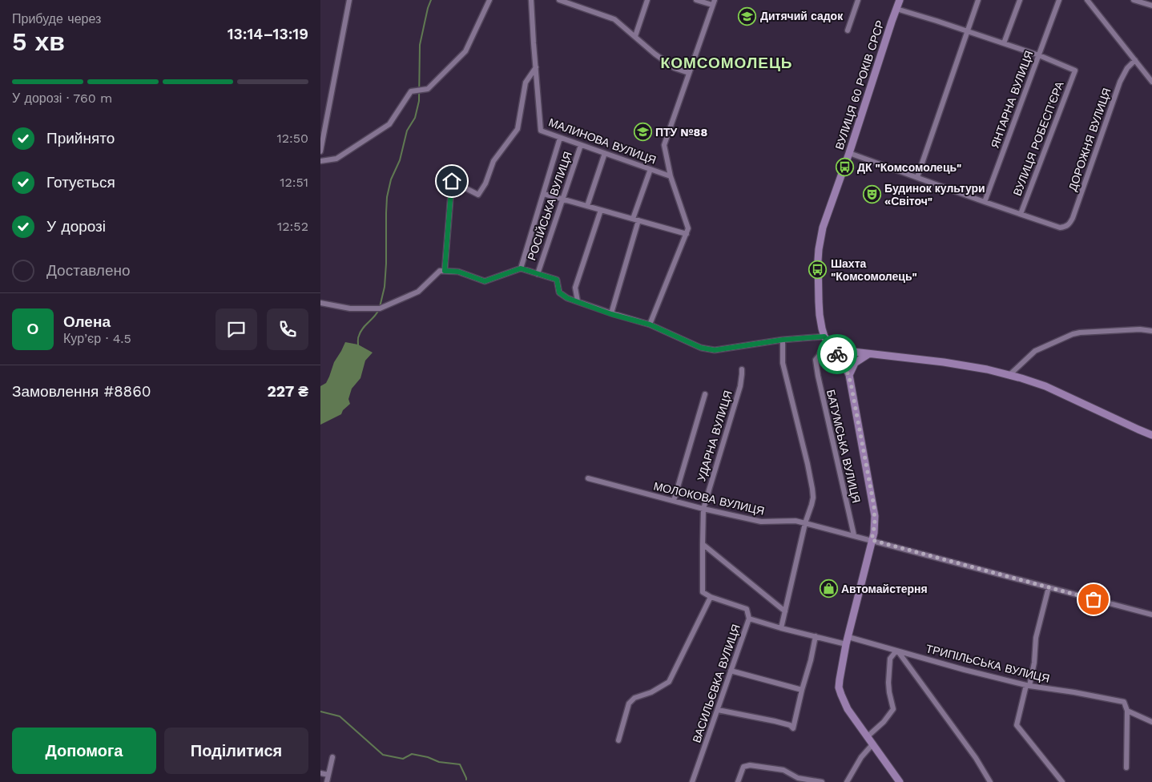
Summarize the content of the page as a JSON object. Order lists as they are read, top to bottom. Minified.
{"streets":{"street":["ВУЛИЦЯ 60 РОКІВ СРСР","ЯНТАРНА ВУЛИЦЯ","ВУЛИЦЯ РОБЕСП'ЄРА","ДОРОЖНЯ ВУЛИЦЯ","МАЛИНОВА ВУЛИЦЯ","РОСІЙСЬКА ВУЛИЦЯ","УДАРНА ВУЛИЦЯ","БАТУМСЬКА ВУЛИЦЯ","МОЛОКОВА ВУЛИЦЯ","ТРИПІЛЬСЬКА ВУЛИЦЯ","ВАСИЛЬЄВКА ВУЛИЦЯ"]},"crossings":[["ВУЛИЦЯ 60 РОКІВ СРСР","БАТУМСЬКА ВУЛИЦЯ"],["ЯНТАРНА ВУЛИЦЯ","ВУЛИЦЯ РОБЕСП'ЄРА"],["ВУЛИЦЯ РОБЕСП'ЄРА","ДОРОЖНЯ ВУЛИЦЯ"],["МАЛИНОВА ВУЛИЦЯ","РОСІЙСЬКА ВУЛИЦЯ"],["УДАРНА ВУЛИЦЯ","МОЛОКОВА ВУЛИЦЯ"],["БАТУМСЬКА ВУЛИЦЯ","МОЛОКОВА ВУЛИЦЯ"],["ТРИПІЛЬСЬКА ВУЛИЦЯ","ВАСИЛЬЄВКА ВУЛИЦЯ"]],"districts":["КОМСОМОЛЕЦЬ"],"places":{"school or university":["Дитячий садок","ПТУ №88"],"bus stop":["ДК \"Комсомолець\"","Шахта \"Комсомолець\""],"theatre":["Будинок культури «Світоч\""],"shop":["Автомайстерня"]},"page":{"heading":["5 хв","Прибуде через","13:14–13:19"],"panel":["Олена","Кур’єр · 4.5","Замовлення #8860","227 ₴"],"bar":"У дорозі · 760 m","list":[["Прийнято","12:50"],["Готується","12:51"],["У дорозі","12:52"],"Доставлено"],"round":"О","buttons":["Допомога","Поділитися"]}}
